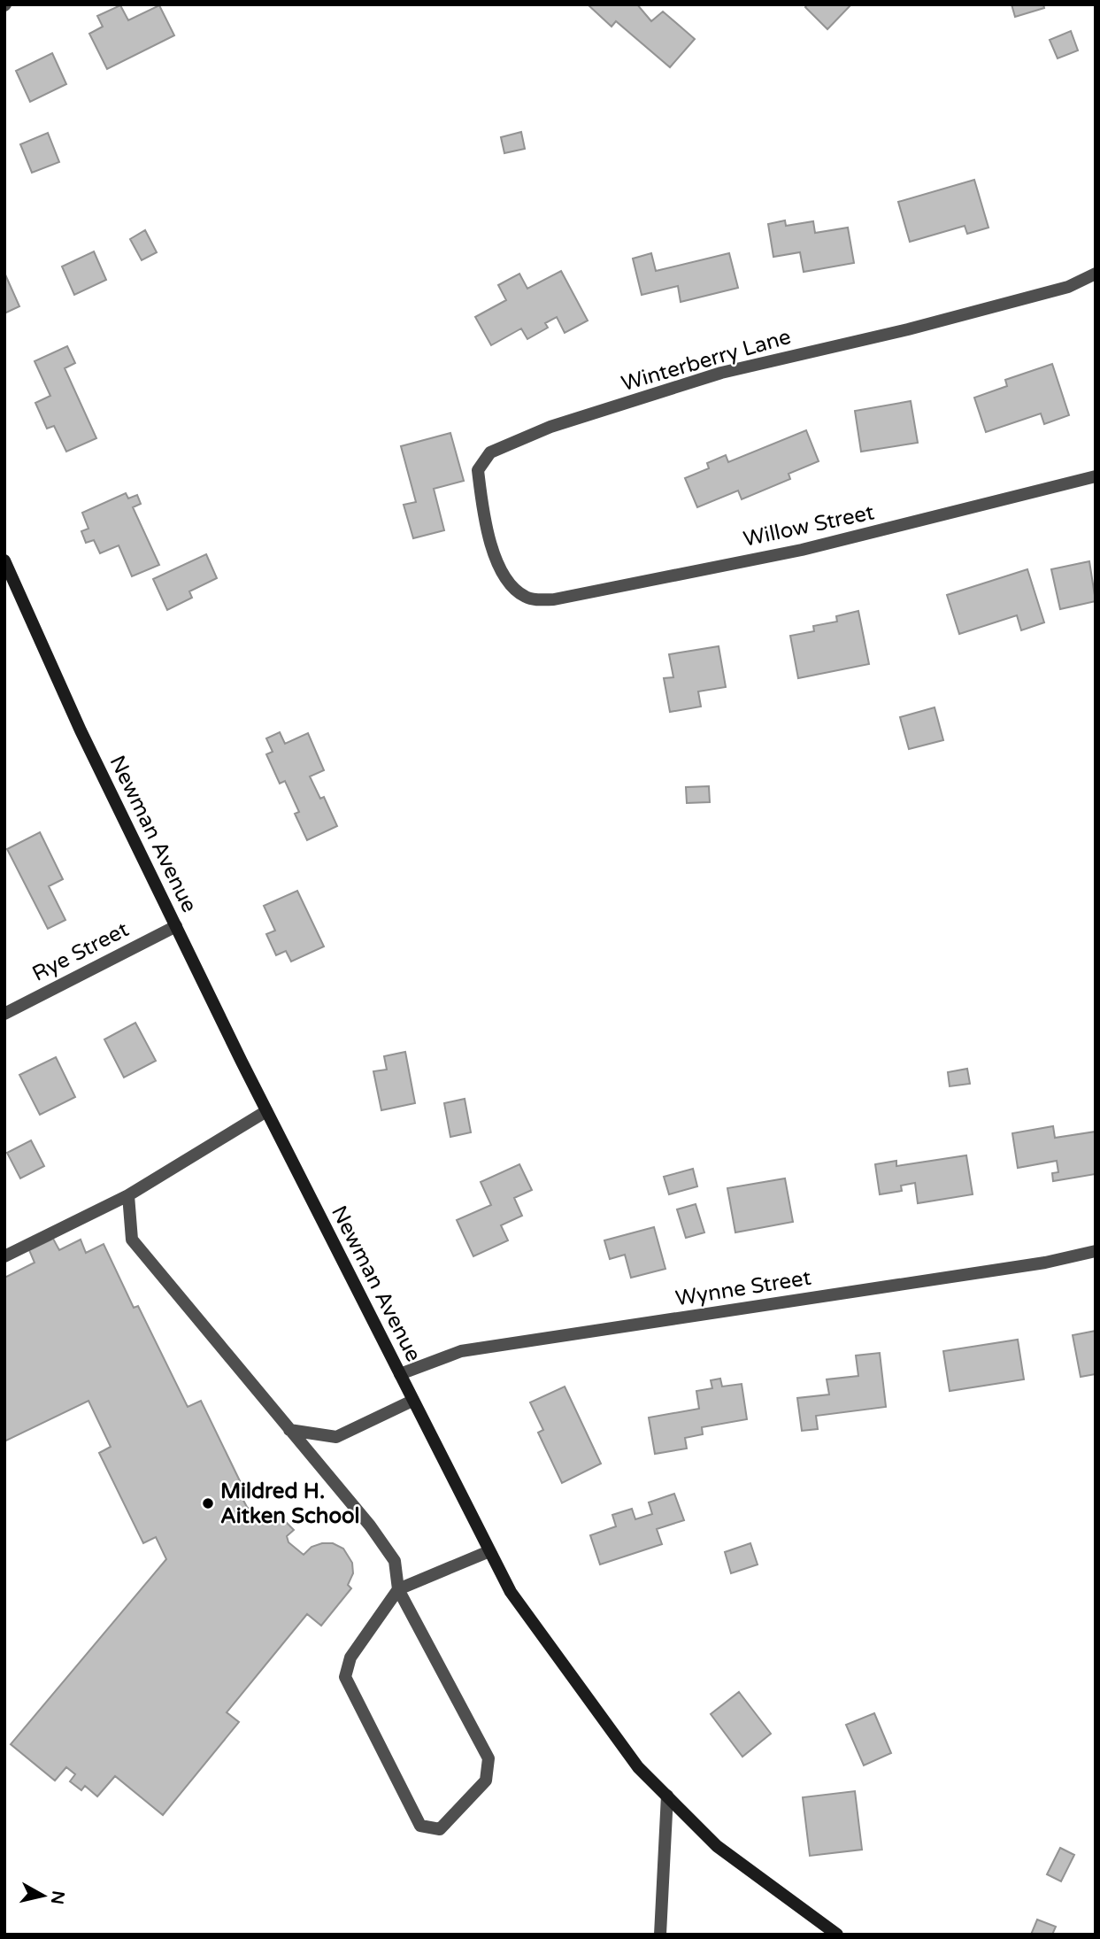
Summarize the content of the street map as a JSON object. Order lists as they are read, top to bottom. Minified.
{"streets":{"main road":["Newman Avenue"],"street":["Winterberry Lane","Willow Street","Rye Street","Wynne Street"]},"crossings":[["Winterberry Lane","Willow Street"],["Newman Avenue","Rye Street"],["Newman Avenue","Wynne Street"]],"places":["Mildred H. Aitken School"],"north":"right"}
